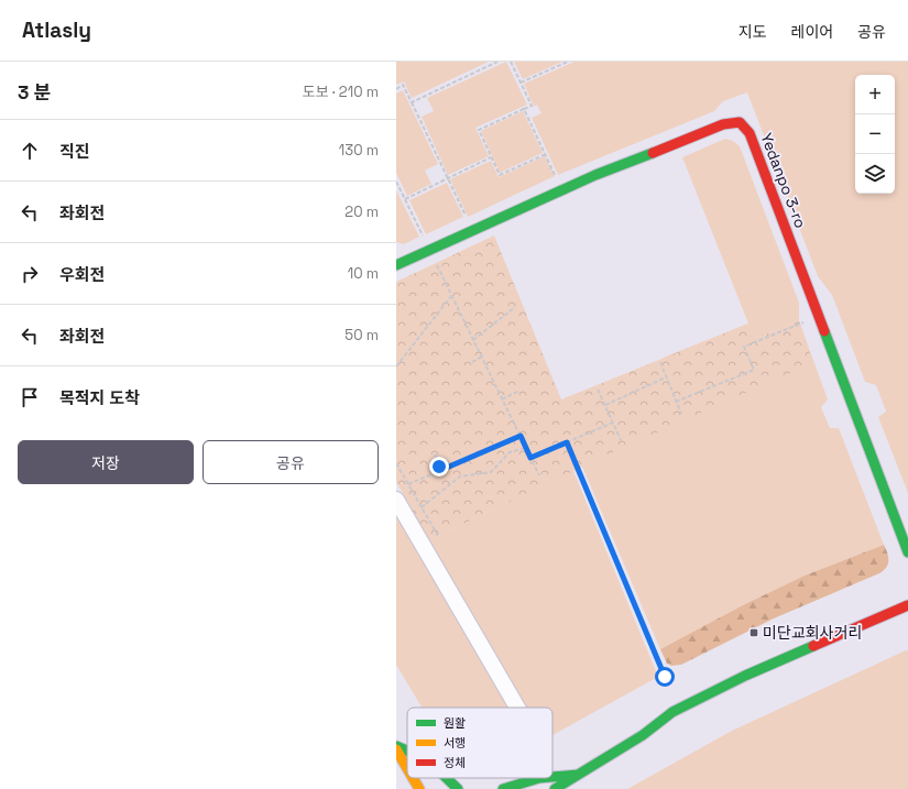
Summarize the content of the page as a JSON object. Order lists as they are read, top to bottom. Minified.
{"streets":{"street":["Yedanpo 3-ro"]},"places":{"transit":["미단교회사거리"]},"legend":["원활","서행","정체"],"page":{"header":"Atlasly","nav":["지도","레이어","공유"],"heading":["3 분","도보 · 210 m"],"map_buttons":["+","−"],"list":[["직진","130 m"],["좌회전","20 m"],["우회전","10 m"],["좌회전","50 m"],"목적지 도착"],"buttons":["저장","공유"]}}
